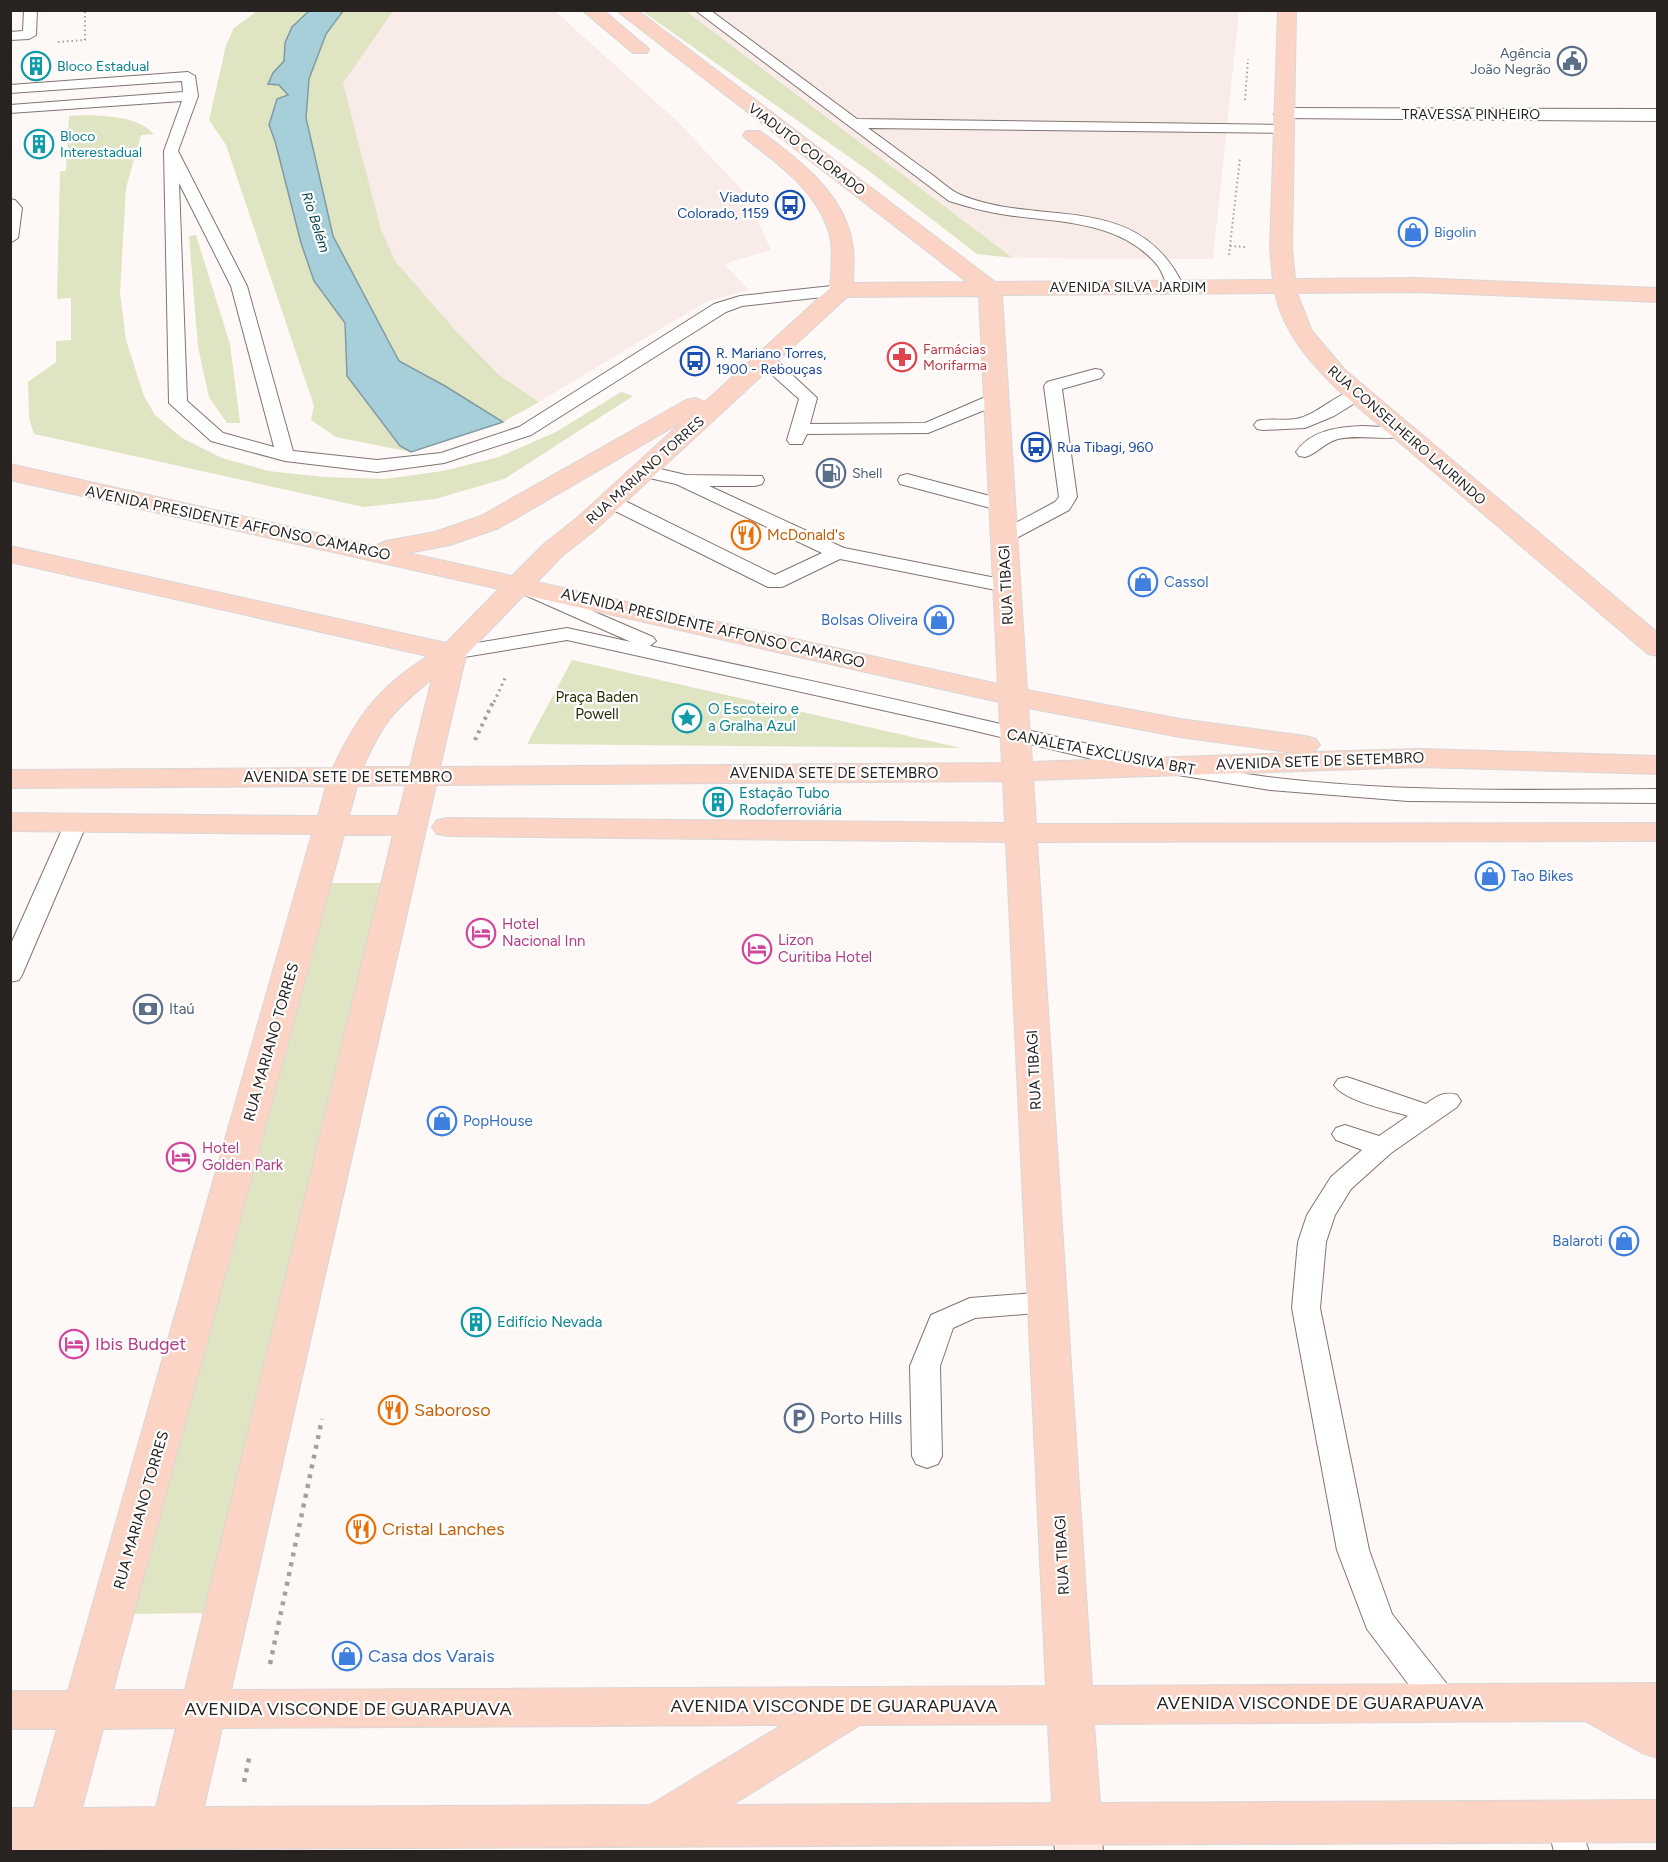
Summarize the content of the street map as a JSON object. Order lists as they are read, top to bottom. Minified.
{"streets":{"main road":["VIADUTO COLORADO","AVENIDA SILVA JARDIM","RUA CONSELHEIRO LAURINDO","RUA MARIANO TORRES","AVENIDA PRESIDENTE AFFONSO CAMARGO","RUA TIBAGI","AVENIDA SETE DE SETEMBRO","AVENIDA VISCONDE DE GUARAPUAVA"],"street":["TRAVESSA PINHEIRO"],"lane":["CANALETA EXCLUSIVA BRT"]},"crossings":[["TRAVESSA PINHEIRO","RUA CONSELHEIRO LAURINDO"],["VIADUTO COLORADO","AVENIDA SILVA JARDIM"],["VIADUTO COLORADO","RUA MARIANO TORRES"],["VIADUTO COLORADO","RUA TIBAGI"],["AVENIDA SILVA JARDIM","RUA CONSELHEIRO LAURINDO"],["AVENIDA SILVA JARDIM","RUA MARIANO TORRES"],["AVENIDA SILVA JARDIM","RUA TIBAGI"],["RUA MARIANO TORRES","AVENIDA PRESIDENTE AFFONSO CAMARGO"],["RUA MARIANO TORRES","CANALETA EXCLUSIVA BRT"],["RUA MARIANO TORRES","AVENIDA SETE DE SETEMBRO"],["RUA MARIANO TORRES","AVENIDA VISCONDE DE GUARAPUAVA"],["AVENIDA PRESIDENTE AFFONSO CAMARGO","RUA TIBAGI"],["AVENIDA PRESIDENTE AFFONSO CAMARGO","CANALETA EXCLUSIVA BRT"],["AVENIDA PRESIDENTE AFFONSO CAMARGO","AVENIDA SETE DE SETEMBRO"],["RUA TIBAGI","CANALETA EXCLUSIVA BRT"],["RUA TIBAGI","AVENIDA SETE DE SETEMBRO"],["RUA TIBAGI","AVENIDA VISCONDE DE GUARAPUAVA"],["CANALETA EXCLUSIVA BRT","AVENIDA SETE DE SETEMBRO"]],"water":["Rio Belém"],"parks":["Praça Baden Powell"],"places":{"public building":["Agência João Negrão"],"building":["Bloco Estadual","Bloco Interestadual","Estação Tubo Rodoferroviária","Edifício Nevada"],"bus stop":["Viaduto Colorado, 1159","R. Mariano Torres, 1900 - Rebouças","Rua Tibagi, 960"],"shop":["Bigolin","Cassol","Bolsas Oliveira","Tao Bikes","PopHouse","Balaroti","Casa dos Varais"],"pharmacy":["Farmácias Morifarma"],"fuel station":["Shell"],"restaurant":["McDonald's","Saboroso","Cristal Lanches"],"place":["O Escoteiro e a Gralha Azul"],"hotel":["Hotel Nacional Inn","Lizon Curitiba Hotel","Hotel Golden Park","Ibis Budget"],"bank":["Itaú"],"parking":["Porto Hills"]}}
